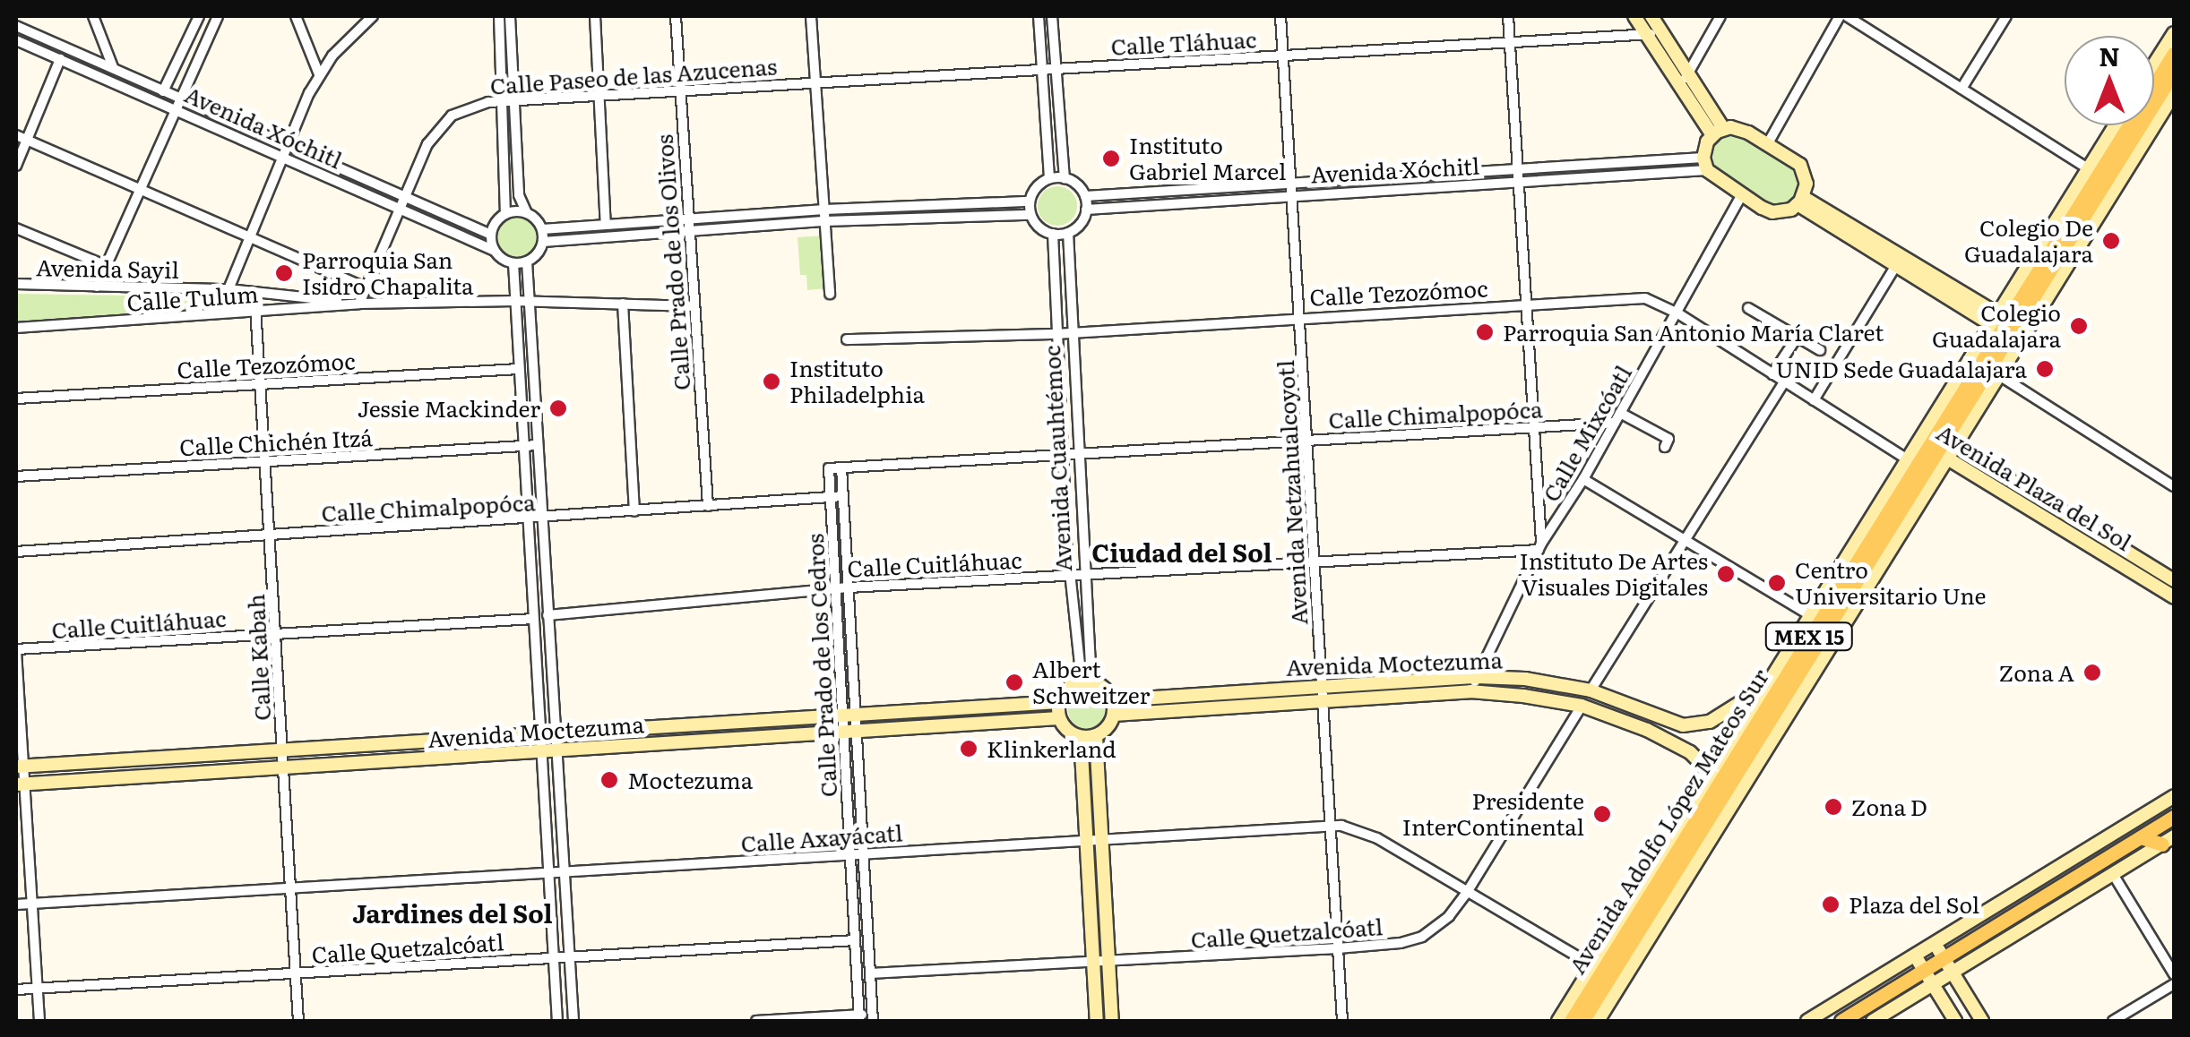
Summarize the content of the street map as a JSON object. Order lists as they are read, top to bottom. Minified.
{"streets":{"main road":["MEX 15","Avenida Adolfo López Mateos Sur"],"street":["Calle Tláhuac","Calle Paseo de las Azucenas","Avenida Xóchitl","Calle Prado de los Olivos","Avenida Sayil","Calle Tezozómoc","Calle Tulum","Calle Chimalpopóca","Calle Mixcóatl","Calle Chichén Itzá","Avenida Cuauhtémoc","Avenida Plaza del Sol","Avenida Netzahualcoyotl","Calle Cuitláhuac","Calle Kabah","Avenida Moctezuma","Calle Prado de los Cedros","Calle Axayácatl","Calle Quetzalcóatl"]},"crossings":[["Calle Tláhuac","Calle Paseo de las Azucenas"],["Calle Tláhuac","Avenida Netzahualcoyotl"],["Calle Paseo de las Azucenas","Avenida Xóchitl"],["Calle Paseo de las Azucenas","Calle Prado de los Olivos"],["Calle Paseo de las Azucenas","Avenida Sayil"],["Calle Paseo de las Azucenas","Calle Tulum"],["Avenida Xóchitl","Avenida Cuauhtémoc"],["Avenida Xóchitl","Avenida Netzahualcoyotl"],["Calle Prado de los Olivos","Calle Tulum"],["Calle Prado de los Olivos","Calle Chimalpopóca"],["Avenida Sayil","Calle Tulum"],["Avenida Sayil","Calle Kabah"],["Calle Tezozómoc","Calle Mixcóatl"],["Calle Tezozómoc","Avenida Cuauhtémoc"],["Calle Tezozómoc","Avenida Netzahualcoyotl"],["Calle Tezozómoc","Calle Kabah"],["Calle Tulum","Calle Kabah"],["Calle Chimalpopóca","Calle Mixcóatl"],["Calle Chimalpopóca","Avenida Cuauhtémoc"],["Calle Chimalpopóca","Avenida Netzahualcoyotl"],["Calle Chimalpopóca","Calle Kabah"],["Calle Chimalpopóca","Calle Prado de los Cedros"],["Calle Mixcóatl","Calle Cuitláhuac"],["Calle Mixcóatl","Avenida Moctezuma"],["Calle Chichén Itzá","Calle Kabah"],["Avenida Cuauhtémoc","Calle Cuitláhuac"],["Avenida Cuauhtémoc","Avenida Moctezuma"],["Avenida Plaza del Sol","Avenida Adolfo López Mateos Sur"],["Avenida Netzahualcoyotl","Calle Cuitláhuac"],["Avenida Netzahualcoyotl","Avenida Moctezuma"],["Avenida Netzahualcoyotl","Calle Axayácatl"],["Avenida Netzahualcoyotl","Calle Quetzalcóatl"],["Calle Cuitláhuac","Calle Kabah"],["Calle Cuitláhuac","Calle Prado de los Cedros"],["Calle Kabah","Avenida Moctezuma"],["Calle Kabah","Calle Axayácatl"],["Calle Kabah","Calle Quetzalcóatl"],["Avenida Moctezuma","Calle Prado de los Cedros"],["Avenida Moctezuma","Avenida Adolfo López Mateos Sur"],["Avenida Moctezuma","Calle Quetzalcóatl"],["Calle Prado de los Cedros","Calle Axayácatl"],["Calle Prado de los Cedros","Calle Quetzalcóatl"],["Calle Axayácatl","Calle Quetzalcóatl"]],"districts":["Ciudad del Sol","Jardines del Sol"],"places":["Instituto Gabriel Marcel","Colegio De Guadalajara","Parroquia San Isidro Chapalita","Colegio Guadalajara","Parroquia San Antonio María Claret","UNID Sede Guadalajara","Instituto Philadelphia","Jessie Mackinder","Instituto De Artes Visuales Digitales","Centro Universitario Une","Zona A","Albert Schweitzer","Klinkerland","Moctezuma","Zona D","Presidente InterContinental","Plaza del Sol"],"north":"top"}
